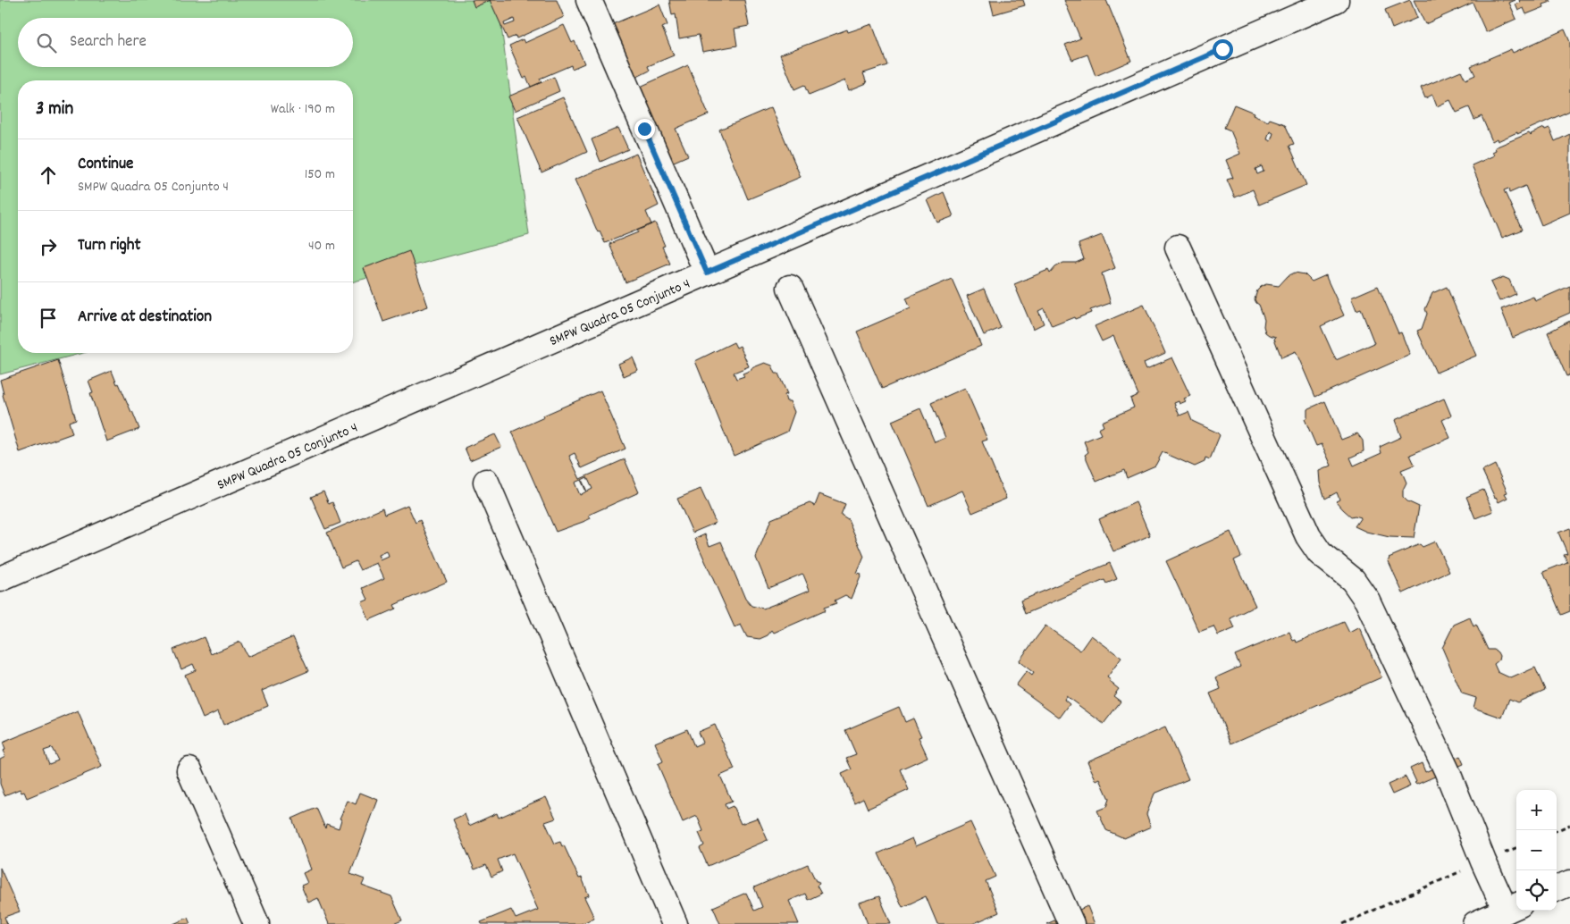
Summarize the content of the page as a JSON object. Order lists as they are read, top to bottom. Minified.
{"streets":{"street":["SMPW Quadra 05 Conjunto 4"]},"page":{"search":"Search here","heading":["3 min","Walk · 190 m"],"list":[["Continue","SMPW Quadra 05 Conjunto 4","150 m"],["Turn right","40 m"],"Arrive at destination"],"map_buttons":["+","−"]}}
